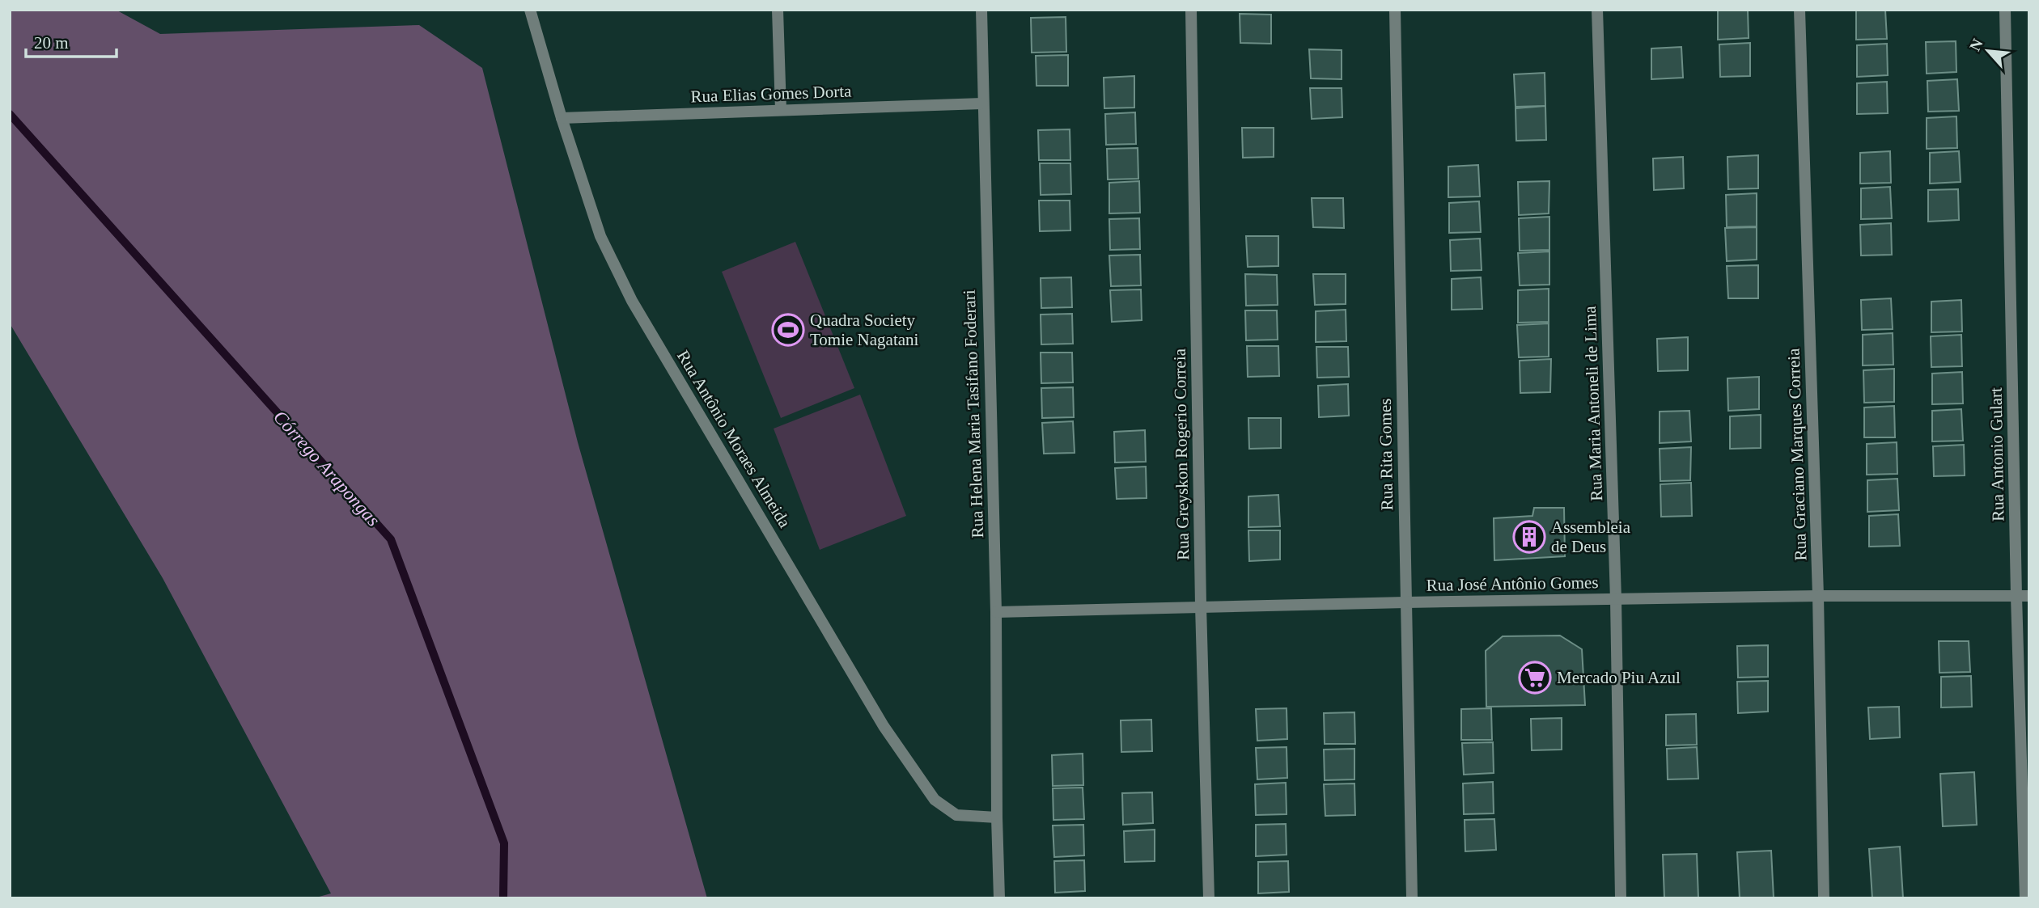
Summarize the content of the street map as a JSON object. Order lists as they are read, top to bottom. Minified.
{"streets":{"street":["Rua Elias Gomes Dorta","Rua Maria Antoneli de Lima","Rua Helena Maria Tasifano Foderari","Rua Antônio Moraes Almeida","Rua Greyskon Rogerio Correia","Rua Rita Gomes","Rua Graciano Marques Correia","Rua Antonio Gulart","Rua José Antônio Gomes"]},"crossings":[["Rua Elias Gomes Dorta","Rua Helena Maria Tasifano Foderari"],["Rua Elias Gomes Dorta","Rua Antônio Moraes Almeida"],["Rua Maria Antoneli de Lima","Rua José Antônio Gomes"],["Rua Helena Maria Tasifano Foderari","Rua Antônio Moraes Almeida"],["Rua Helena Maria Tasifano Foderari","Rua José Antônio Gomes"],["Rua Greyskon Rogerio Correia","Rua José Antônio Gomes"],["Rua Rita Gomes","Rua José Antônio Gomes"],["Rua Graciano Marques Correia","Rua José Antônio Gomes"],["Rua Antonio Gulart","Rua José Antônio Gomes"]],"water":["Córrego Arapongas"],"places":{"sports":["Quadra Society Tomie Nagatani"],"building":["Assembleia de Deus"],"supermarket":["Mercado Piu Azul"]},"scale_bar":"20 m","north":"top left"}
